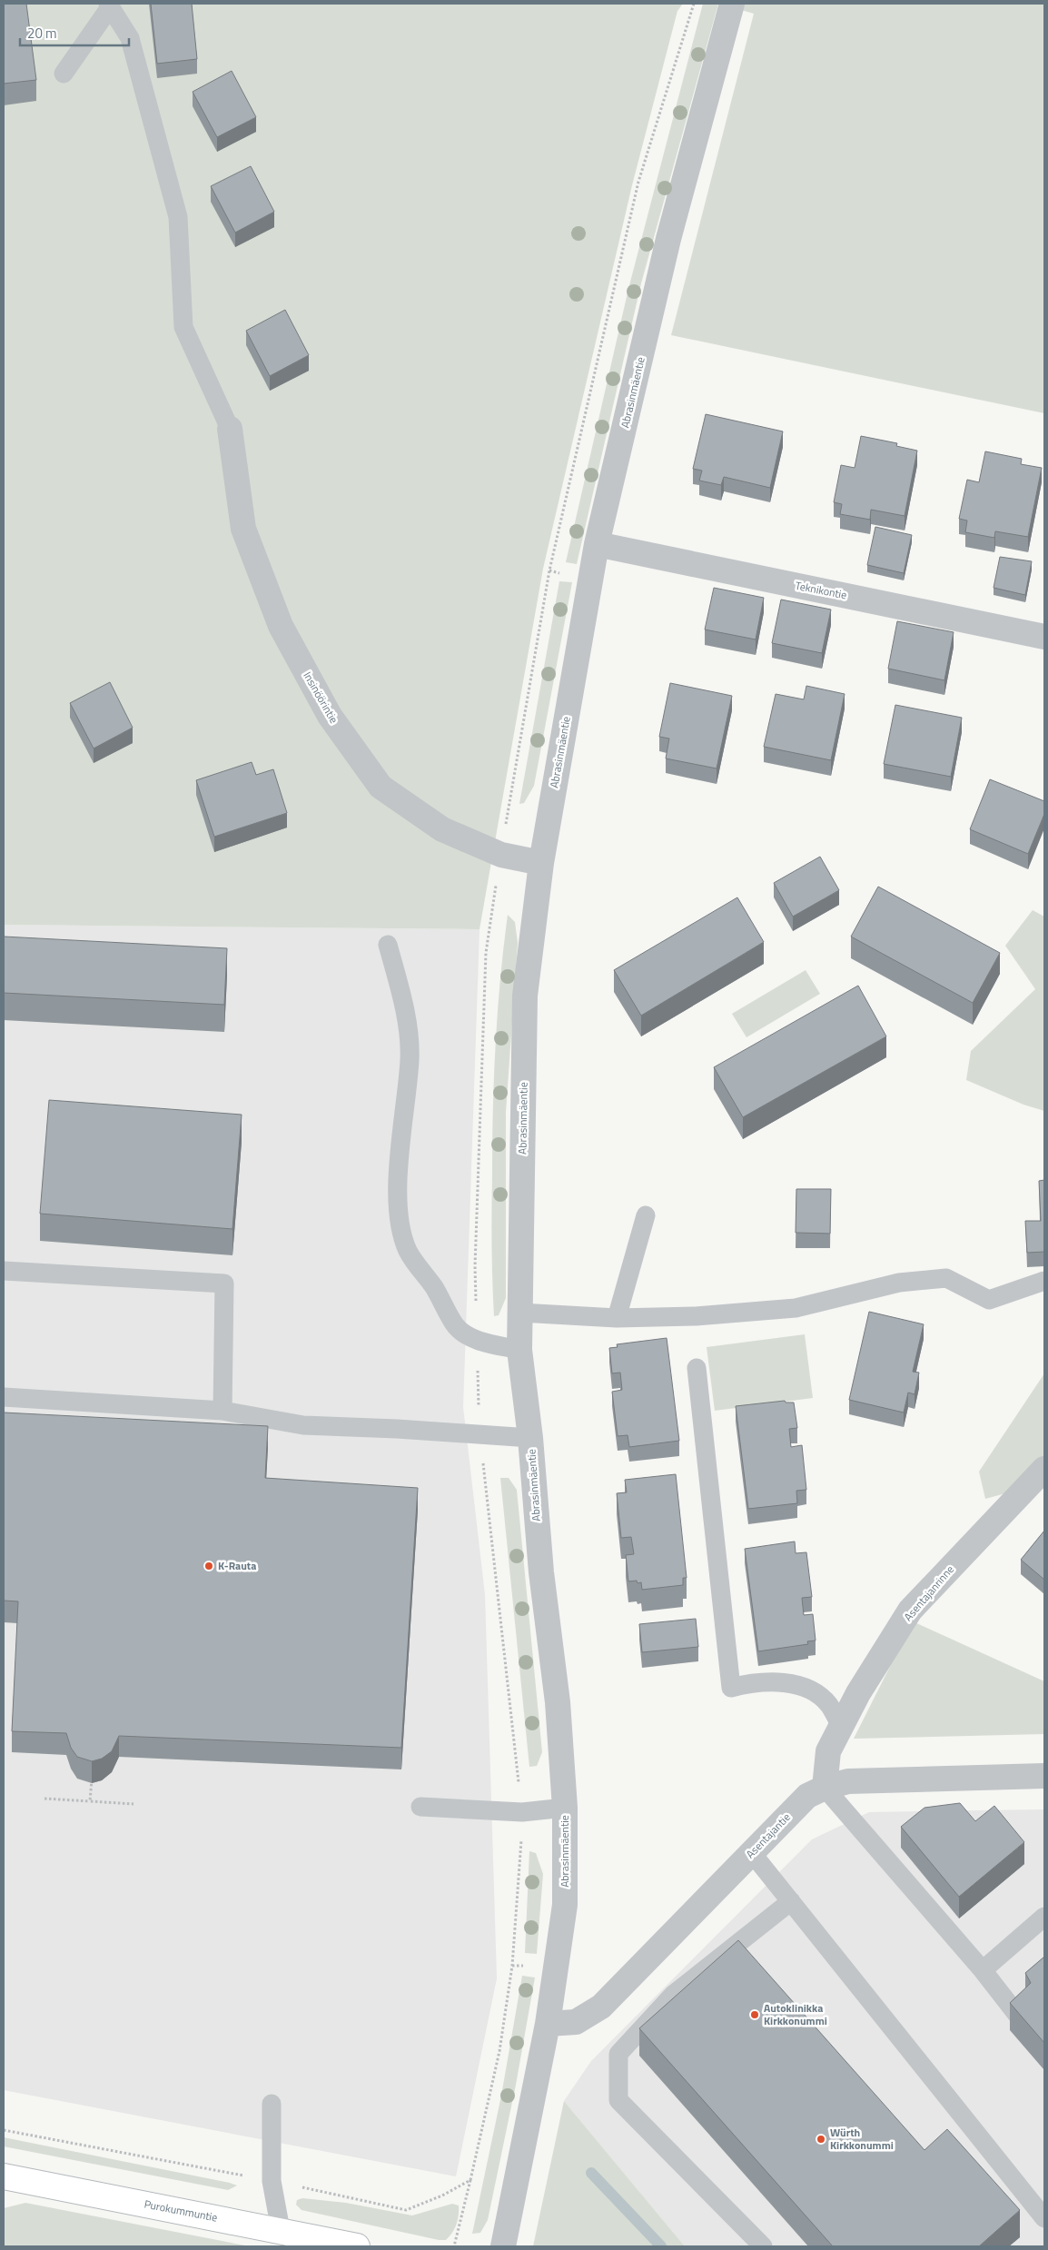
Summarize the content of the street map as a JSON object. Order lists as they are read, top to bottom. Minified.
{"streets":{"street":["Abrasinmäentie","Teknikontie","Insinöörintie","Asentajanrinne","Asentajantie","Purokummuntie"]},"crossings":[["Abrasinmäentie","Teknikontie"],["Abrasinmäentie","Insinöörintie"],["Abrasinmäentie","Asentajantie"],["Asentajanrinne","Asentajantie"]],"places":["K-Rauta","Autoklinikka Kirkkonummi","Würth Kirkkonummi"],"scale_bar":"20 m"}
